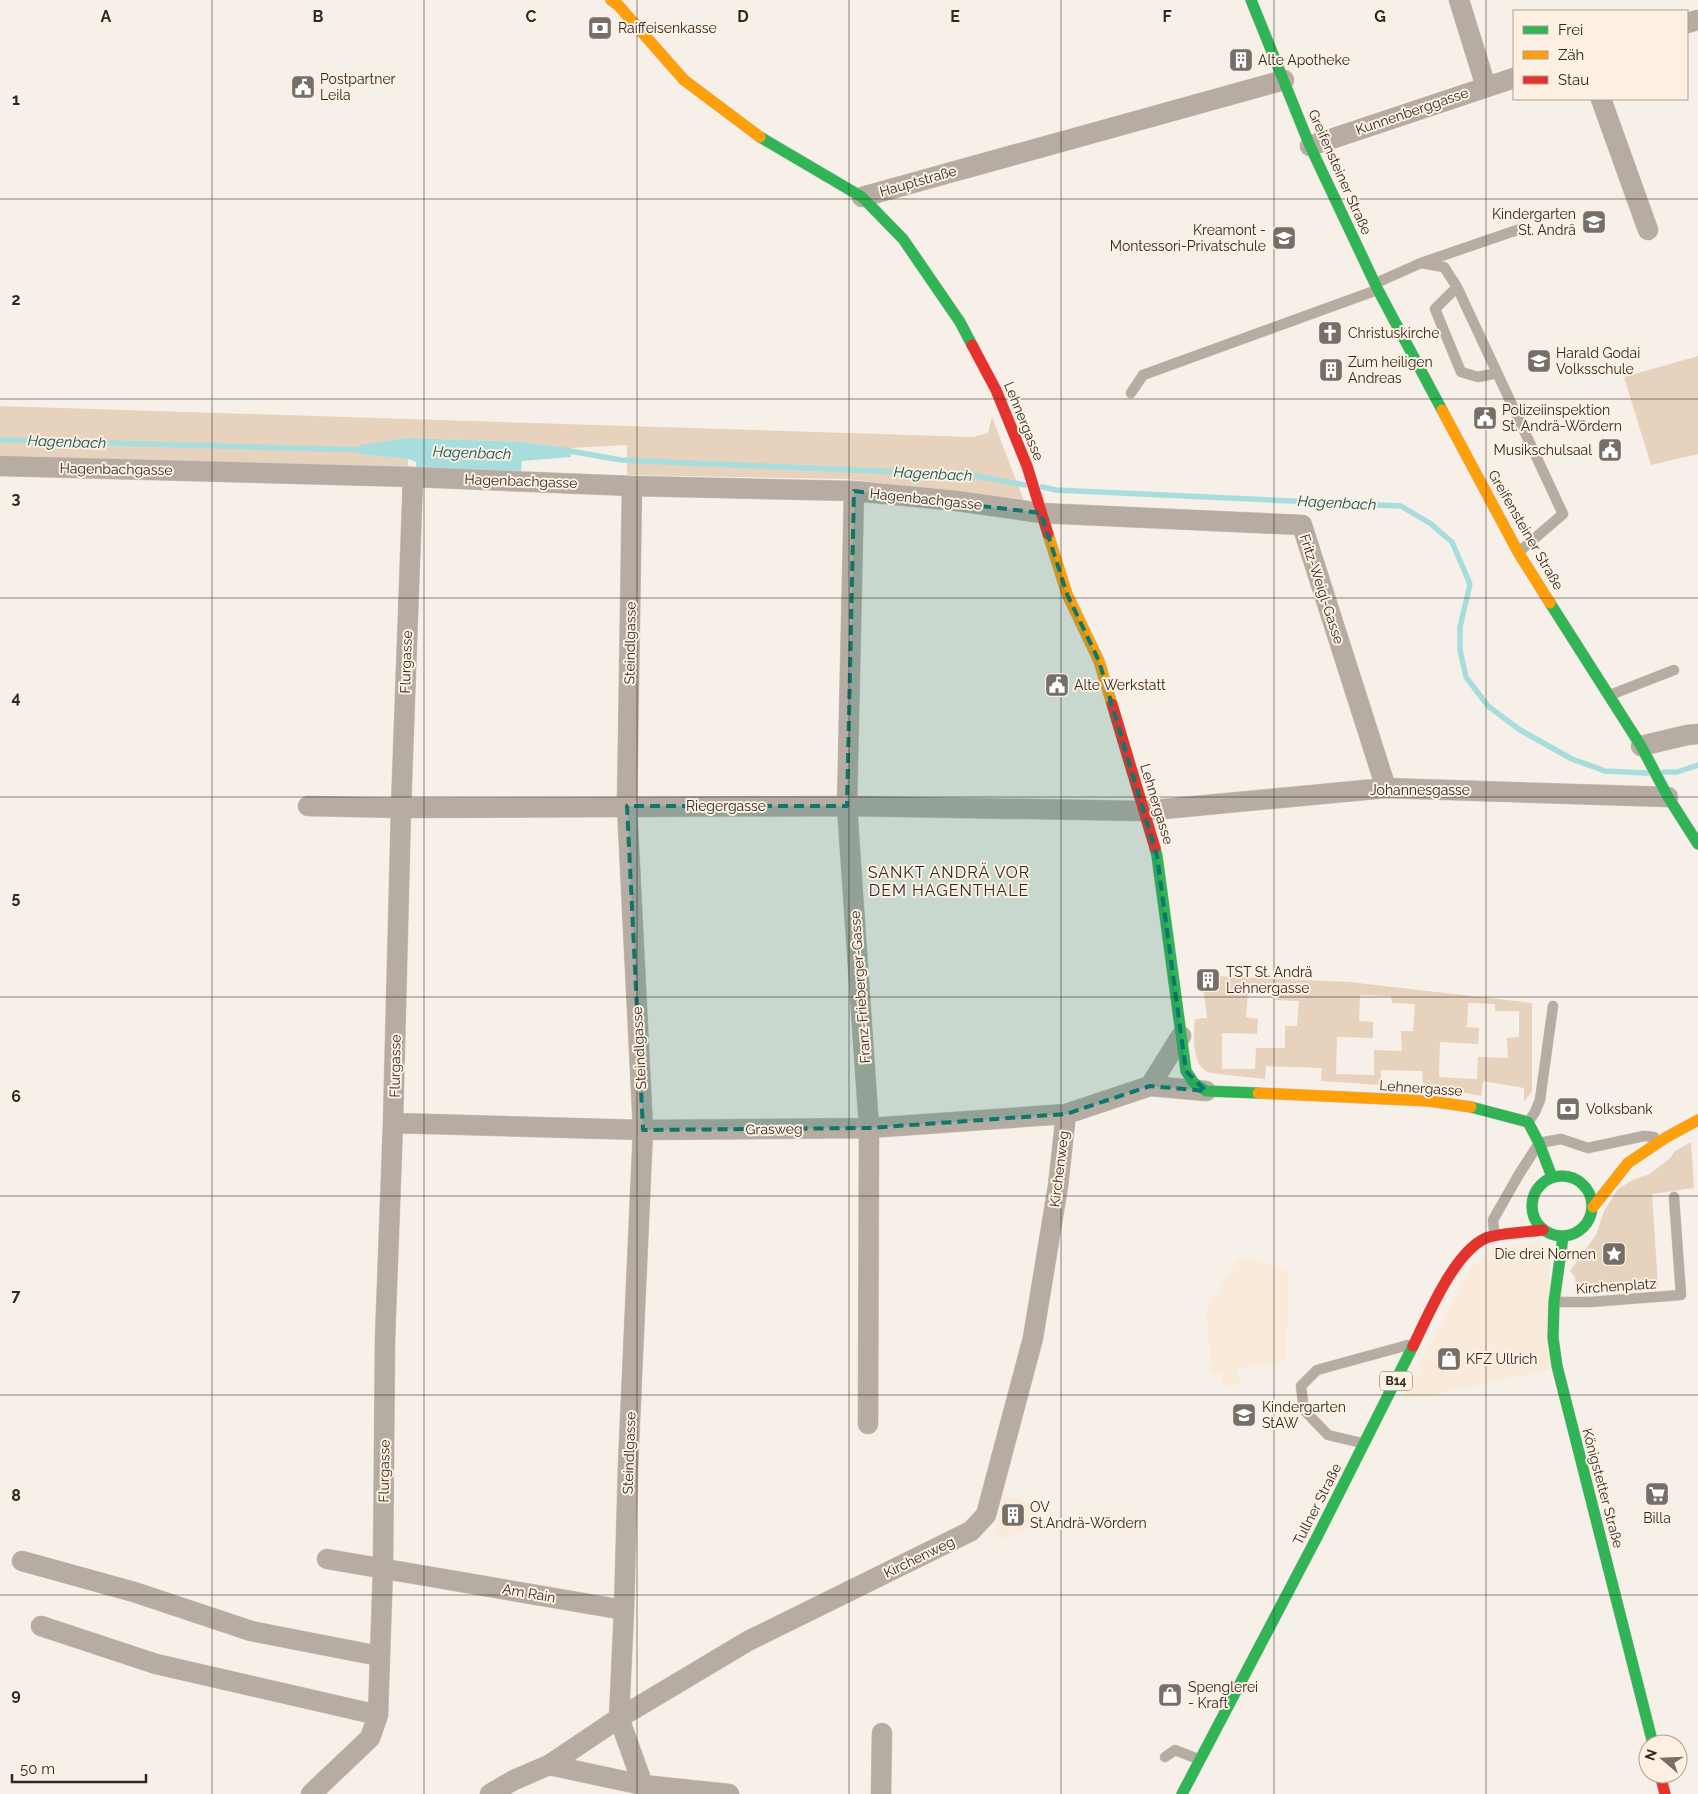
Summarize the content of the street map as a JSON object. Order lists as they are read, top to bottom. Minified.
{"streets":{"main road":["Greifensteiner Straße","Hauptstraße","Lehnergasse","B14","Königstetter Straße","Tullner Straße"],"street":["Kunnenberggasse","Hagenbachgasse","Fritz-Weigl-Gasse","Steindlgasse","Flurgasse","Johannesgasse","Riegergasse","Franz-Frieberger-Gasse","Grasweg","Kirchenweg","Am Rain"],"lane":["Kirchenplatz"]},"crossings":[["Kunnenberggasse","Greifensteiner Straße"],["Greifensteiner Straße","Hauptstraße"],["Greifensteiner Straße","Johannesgasse"],["Hauptstraße","Lehnergasse"],["Lehnergasse","Hagenbachgasse"],["Lehnergasse","Fritz-Weigl-Gasse"],["Lehnergasse","Johannesgasse"],["Lehnergasse","Riegergasse"],["Lehnergasse","Grasweg"],["Hagenbachgasse","Fritz-Weigl-Gasse"],["Hagenbachgasse","Steindlgasse"],["Hagenbachgasse","Flurgasse"],["Hagenbachgasse","Franz-Frieberger-Gasse"],["Fritz-Weigl-Gasse","Johannesgasse"],["Steindlgasse","Riegergasse"],["Steindlgasse","Grasweg"],["Steindlgasse","Am Rain"],["Flurgasse","Riegergasse"],["Flurgasse","Grasweg"],["Flurgasse","Am Rain"],["Johannesgasse","Riegergasse"],["Riegergasse","Franz-Frieberger-Gasse"],["Franz-Frieberger-Gasse","Grasweg"],["Grasweg","Kirchenweg"],["Kirchenplatz","Königstetter Straße"],["B14","Königstetter Straße"],["B14","Tullner Straße"],["Königstetter Straße","Tullner Straße"]],"districts":["SANKT ANDRÄ VOR DEM HAGENTHALE"],"water":["Hagenbach"],"places":{"bank":["Raiffeisenkasse","Volksbank"],"building":["Alte Apotheke","Zum heiligen Andreas","TST St. Andrä Lehnergasse","OV St.Andrä-Wördern"],"public building":["Postpartner Leila","Polizeiinspektion St. Andrä-Wördern","Musikschulsaal","Alte Werkstatt"],"school or university":["Kindergarten St. Andrä","Kreamont - Montessori-Privatschule","Harald Godai Volksschule","Kindergarten StAW"],"church":["Christuskirche"],"place":["Die drei Nornen"],"shop":["KFZ Ullrich","Spenglerei - Kraft"],"supermarket":["Billa"]},"legend":["Frei","Zäh","Stau"],"scale_bar":"50 m","north":"left","grid":{"columns":["A","B","C","D","E","F","G"],"rows":["1","2","3","4","5","6","7","8","9"]}}
